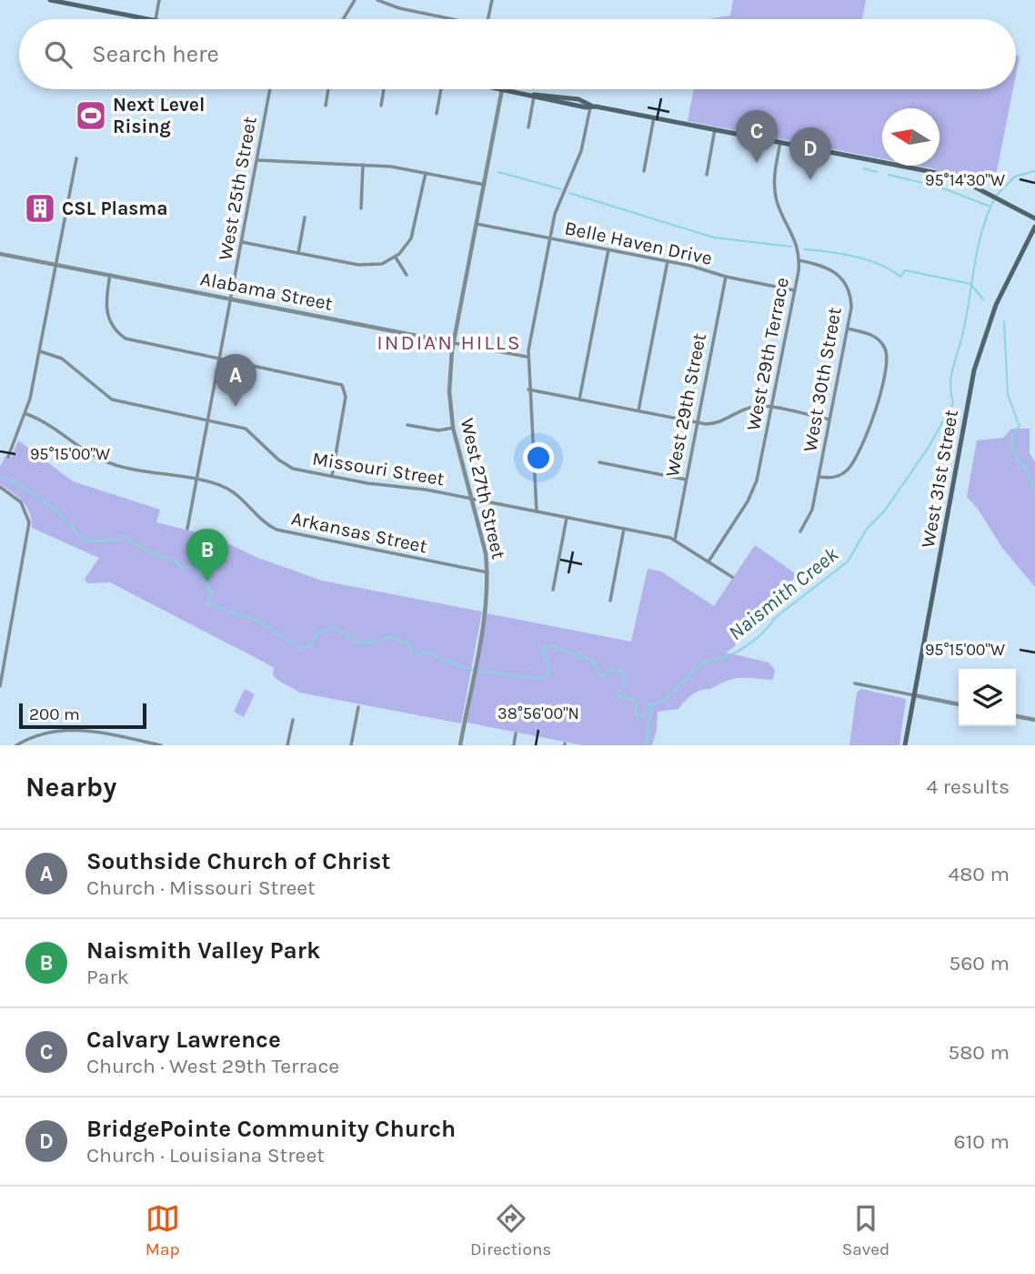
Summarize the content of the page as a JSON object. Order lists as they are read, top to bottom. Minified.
{"streets":{"main road":["West 31st Street"],"street":["West 25th Street","Belle Haven Drive","Alabama Street","West 29th Terrace","West 30th Street","West 29th Street","Missouri Street","West 27th Street","Arkansas Street"]},"crossings":[["West 25th Street","Alabama Street"],["West 25th Street","Missouri Street"],["West 25th Street","Arkansas Street"],["Belle Haven Drive","West 29th Terrace"],["Belle Haven Drive","West 29th Street"],["Belle Haven Drive","West 27th Street"],["Alabama Street","West 27th Street"],["West 29th Terrace","West 30th Street"],["West 29th Terrace","Missouri Street"],["West 29th Street","Missouri Street"],["Missouri Street","West 27th Street"],["West 27th Street","Arkansas Street"]],"districts":["INDIAN HILLS"],"water":["Naismith Creek"],"places":{"sports":["Next Level Rising"],"building":["CSL Plasma"]},"scale_bar":"200 m","north":"left","page":{"search":"Search here","pins":["C","D","A","B"],"scale":"200 m","heading":["Nearby","4 results"],"list":[{"mark":"A","name":"Southside Church of Christ","note":"Church · Missouri Street","value":"480 m"},{"mark":"B","name":"Naismith Valley Park","note":"Park","value":"560 m"},{"mark":"C","name":"Calvary Lawrence","note":"Church · West 29th Terrace","value":"580 m"},{"mark":"D","name":"BridgePointe Community Church","note":"Church · Louisiana Street","value":"610 m"}],"nav":["Map","Directions","Saved"]},"coordinates":["95°14'30\"W","95°15'00\"W","38°56'00\"N"]}
